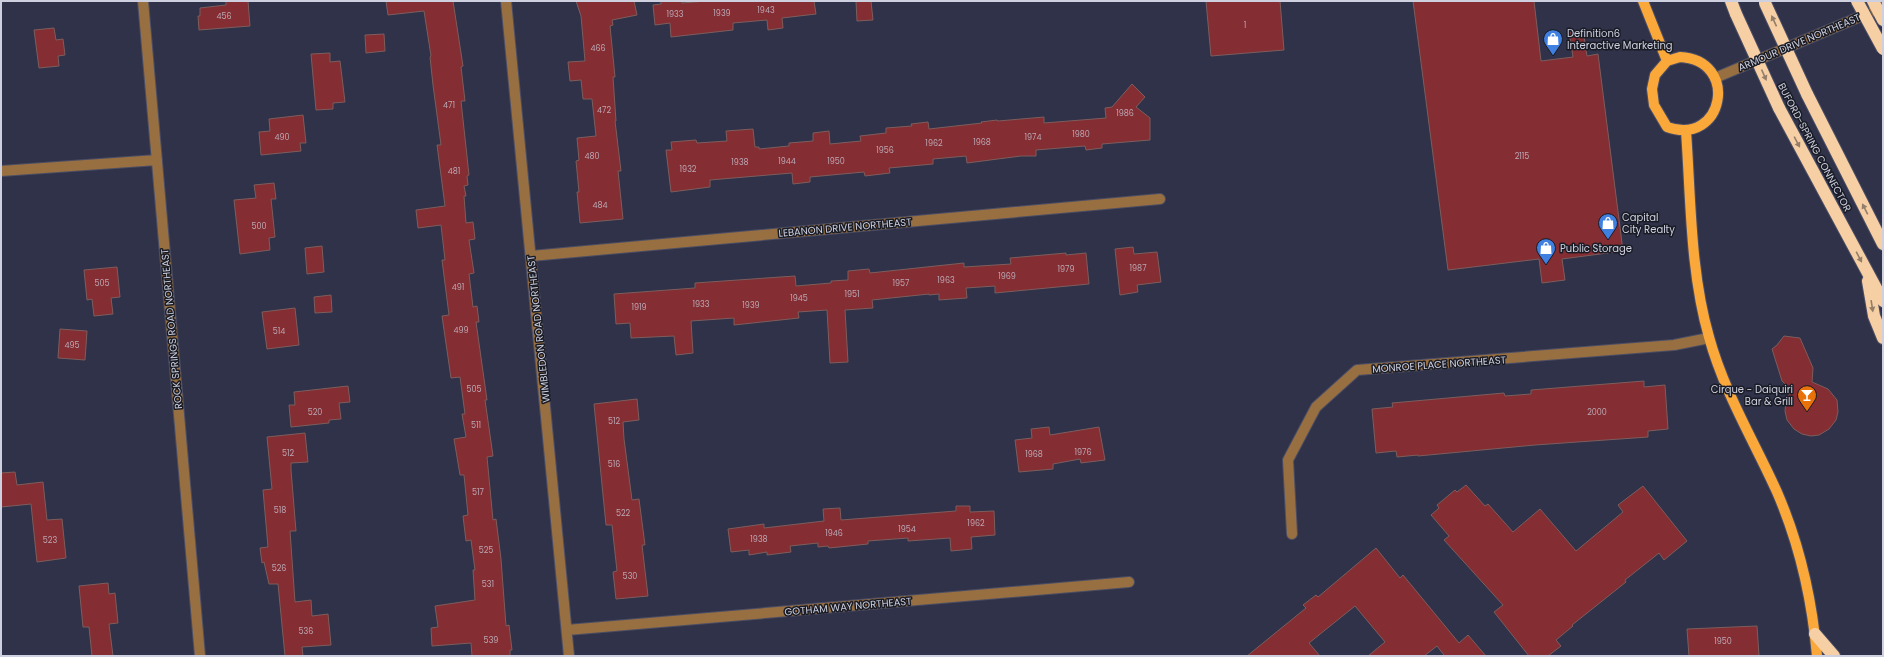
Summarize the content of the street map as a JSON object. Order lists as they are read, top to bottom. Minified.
{"streets":{"highway":["BUFORD-SPRING CONNECTOR"],"street":["ARMOUR DRIVE NORTHEAST","LEBANON DRIVE NORTHEAST","ROCK SPRINGS ROAD NORTHEAST","WIMBLEDON ROAD NORTHEAST","MONROE PLACE NORTHEAST","GOTHAM WAY NORTHEAST"]},"crossings":[["LEBANON DRIVE NORTHEAST","WIMBLEDON ROAD NORTHEAST"],["WIMBLEDON ROAD NORTHEAST","GOTHAM WAY NORTHEAST"]],"places":{"shop":["Definition6 Interactive Marketing","Capital City Realty","Public Storage"],"bar":["Cirque - Daiquiri Bar & Grill"]},"house_numbers":["1943","1939","1933","456","1","466","471","472","1986","1980","490","1974","1968","1962","1956","480","2115","1944","1950","1938","1932","481","484","500","1987","1979","1969","1963","505","1957","491","1951","1945","1933","1939","1919","499","514","495","505","520","2000","512","511","1976","512","1968","516","517","518","522","1962","1954","1946","1938","523","525","526","530","531","536","539","1950"]}
